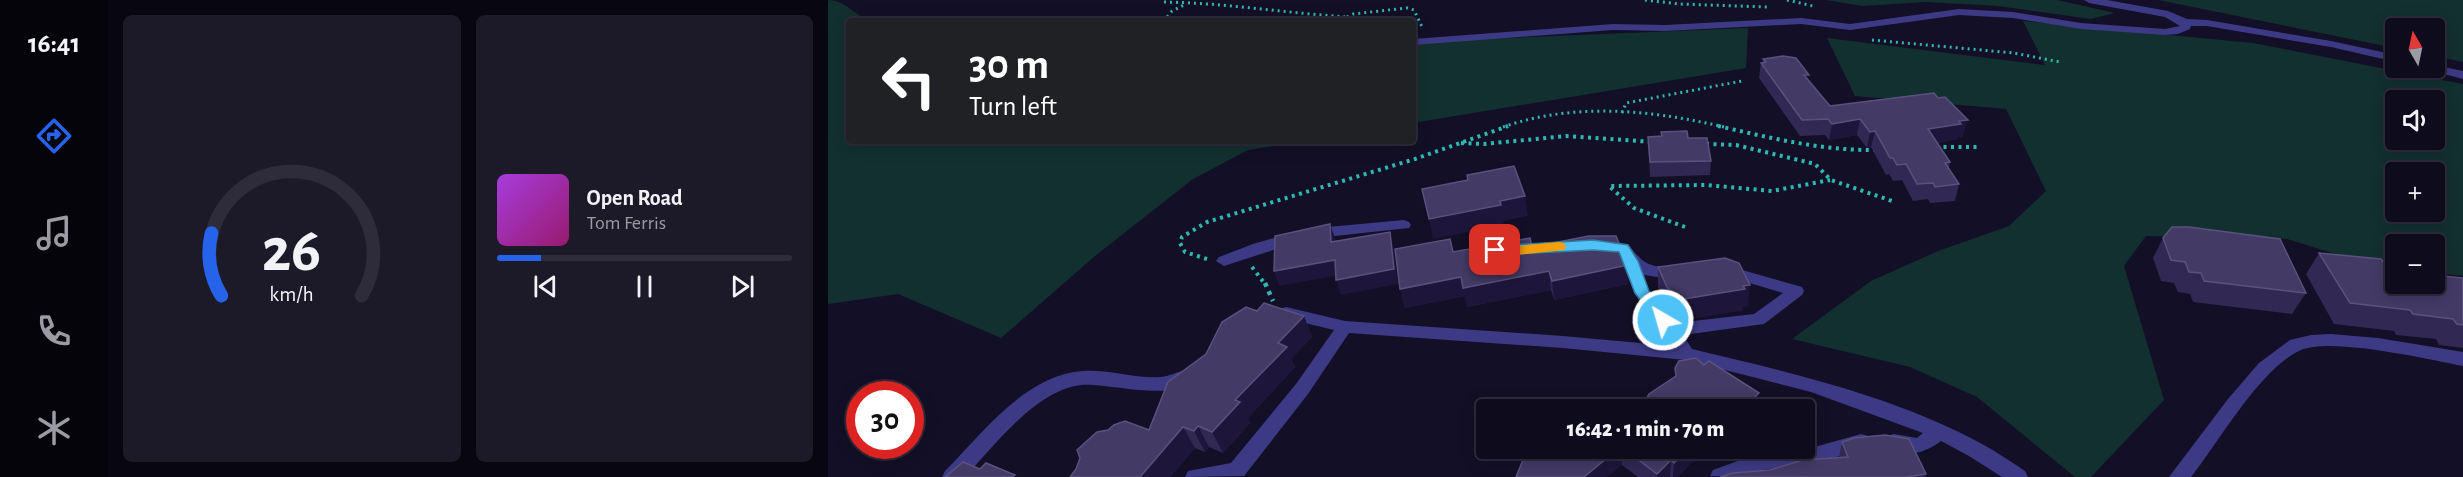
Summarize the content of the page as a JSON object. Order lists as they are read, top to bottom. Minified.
{"north":"top","page":{"tabs":"16:41","map_buttons":["+","−"],"turn":["30 m","Turn left"],"song":["Open Road","Tom Ferris"],"limit":"30","trip":"16:42 · 1 min · 70 m","gauge":["26","km/h"]}}
